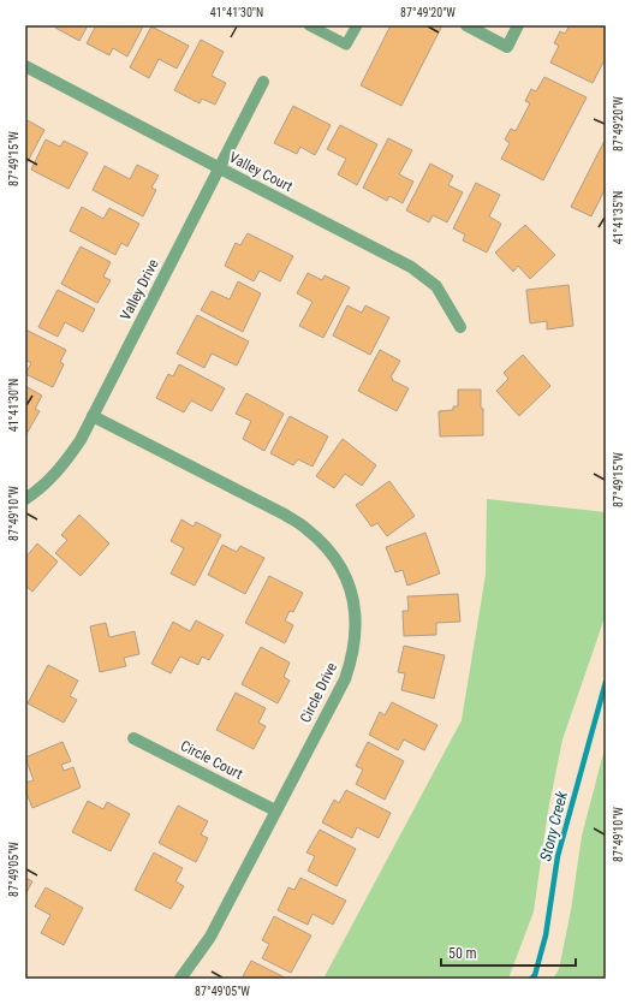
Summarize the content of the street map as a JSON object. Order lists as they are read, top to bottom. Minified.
{"streets":{"street":["Valley Court","Valley Drive","Circle Drive","Circle Court"]},"crossings":[["Valley Court","Valley Drive"],["Valley Drive","Circle Drive"],["Circle Drive","Circle Court"]],"water":["Stony Creek"],"scale_bar":"50 m","coordinates":["41°41'30\"N","87°49'20\"W","87°49'15\"W","41°41'35\"N","87°49'10\"W","87°49'05\"W"]}
